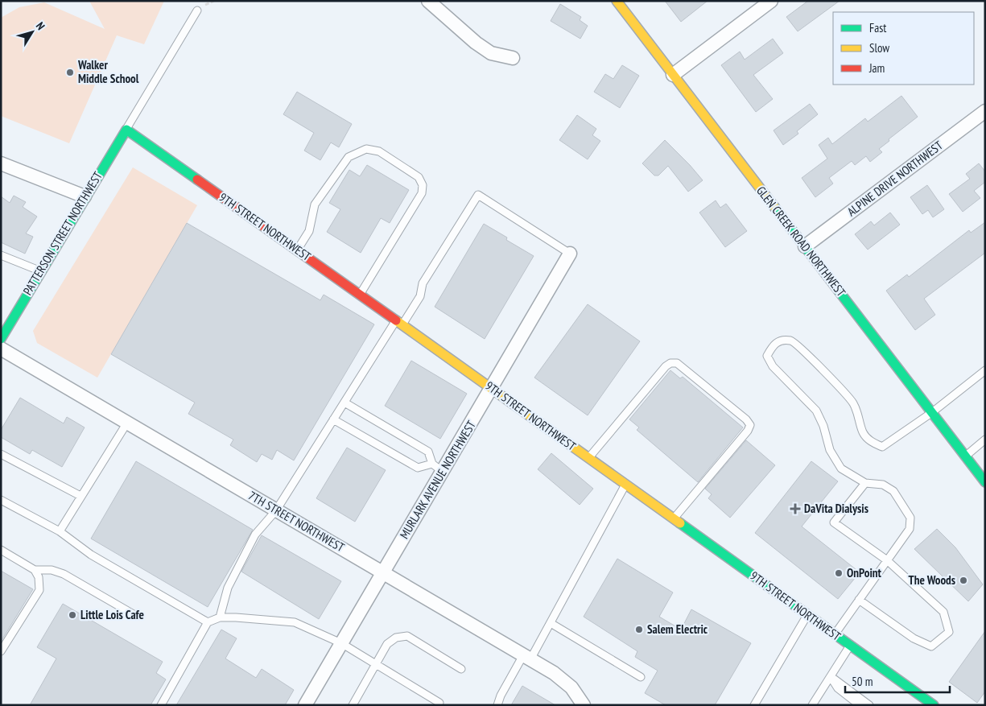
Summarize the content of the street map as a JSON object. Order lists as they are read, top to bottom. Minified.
{"streets":{"street":["ALPINE DRIVE NORTHWEST","9TH STREET NORTHWEST","PATTERSON STREET NORTHWEST","GLEN CREEK ROAD NORTHWEST","MURLARK AVENUE NORTHWEST","7TH STREET NORTHWEST"]},"crossings":[["ALPINE DRIVE NORTHWEST","GLEN CREEK ROAD NORTHWEST"],["9TH STREET NORTHWEST","PATTERSON STREET NORTHWEST"],["9TH STREET NORTHWEST","MURLARK AVENUE NORTHWEST"],["MURLARK AVENUE NORTHWEST","7TH STREET NORTHWEST"]],"places":{"other":["Walker Middle School","OnPoint","The Woods","Little Lois Cafe","Salem Electric"],"health":["DaVita Dialysis"]},"legend":["Fast","Slow","Jam"],"scale_bar":"50 m","north":"top right"}
